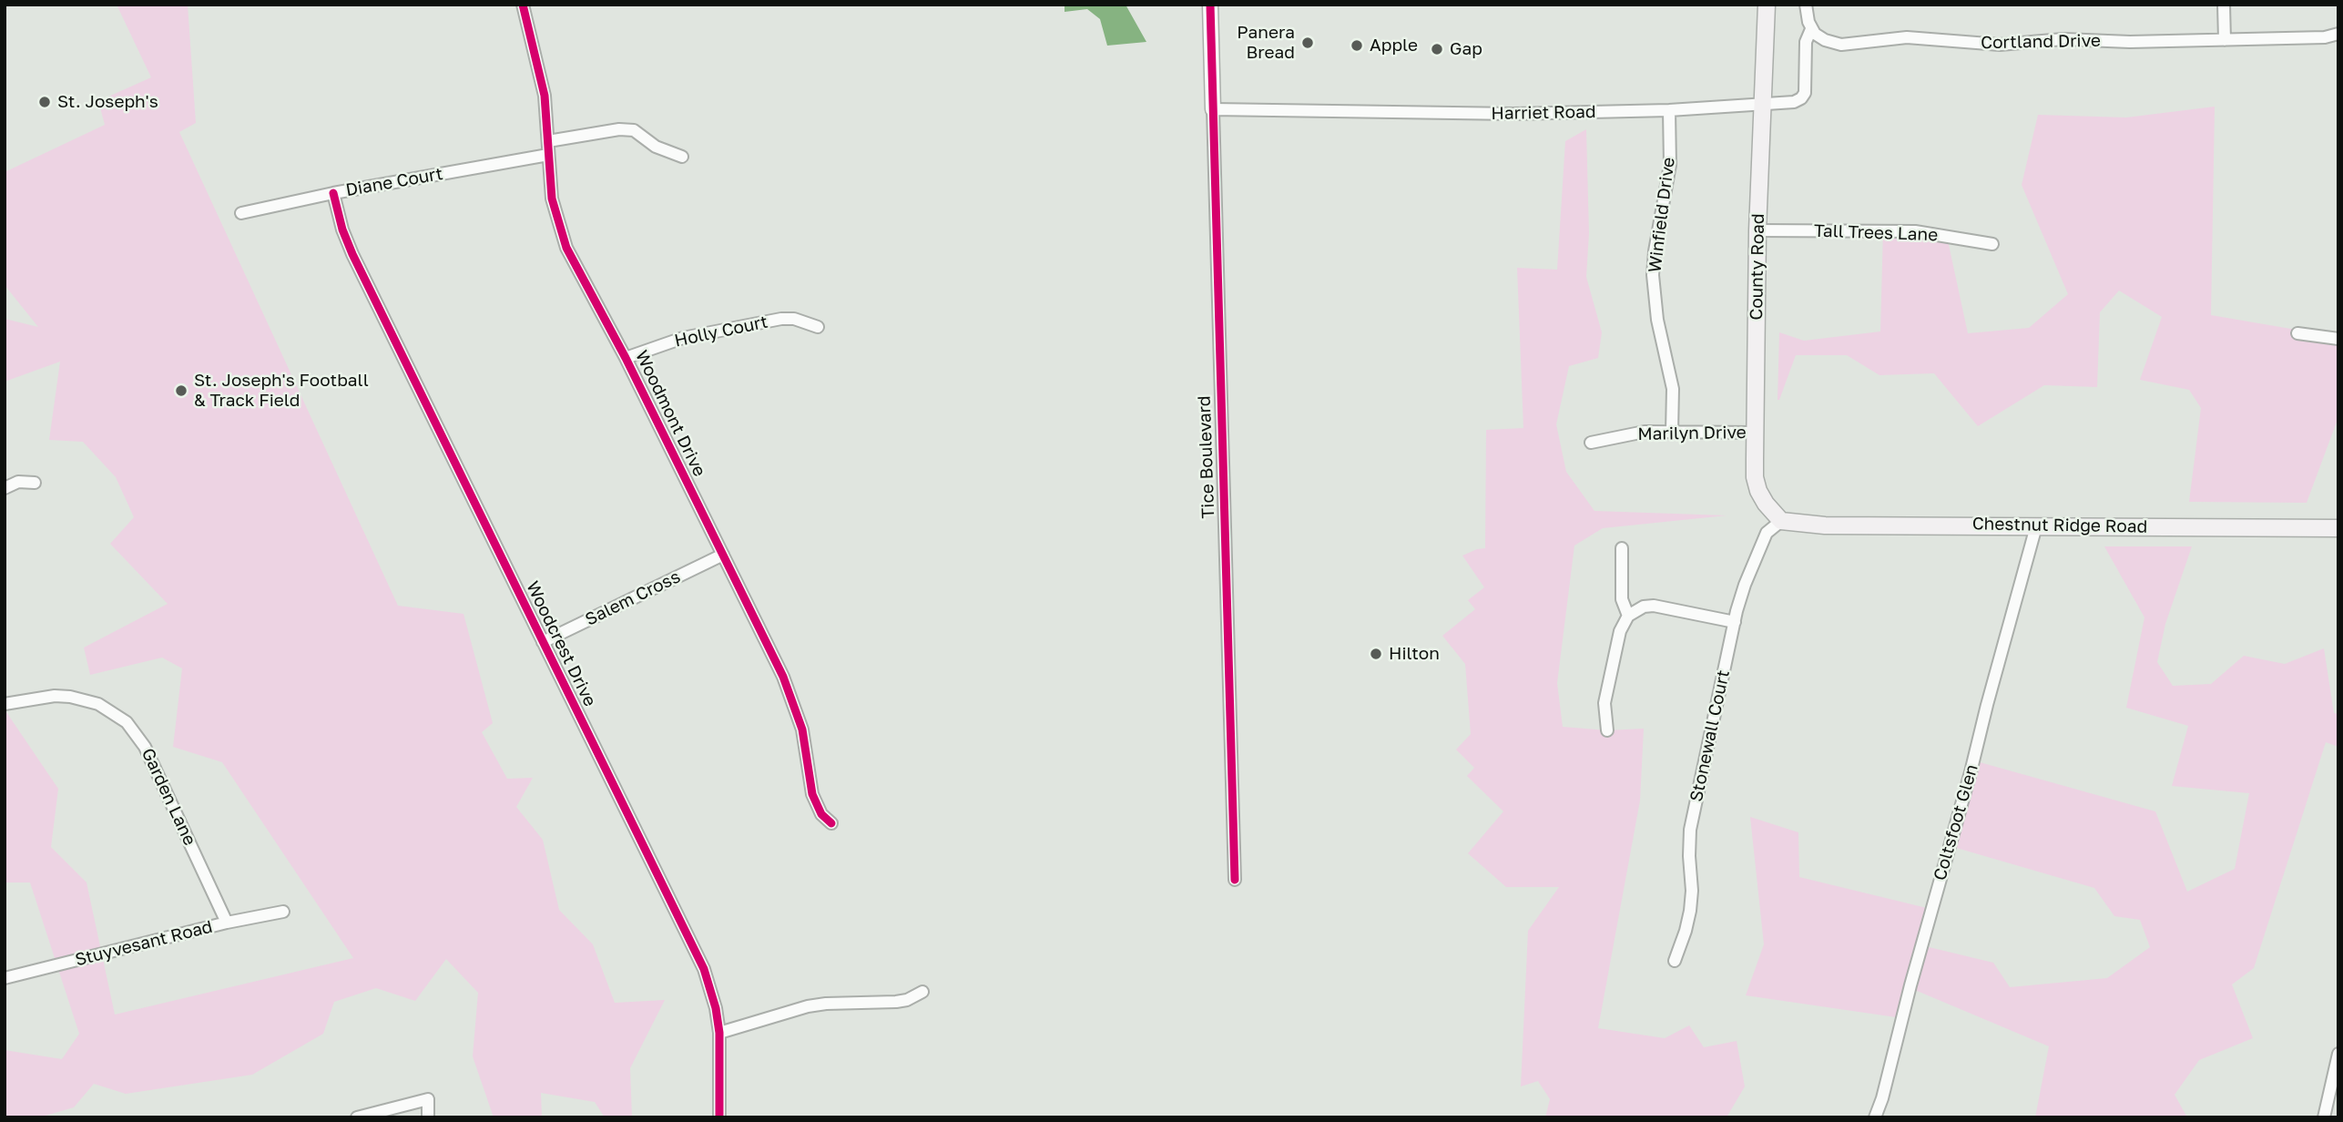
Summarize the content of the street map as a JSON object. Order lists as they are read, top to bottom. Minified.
{"streets":{"main road":["County Road","Chestnut Ridge Road"],"street":["Cortland Drive","Harriet Road","Diane Court","Winfield Drive","Tall Trees Lane","Holly Court","Woodmont Drive","Marilyn Drive","Tice Boulevard","Salem Cross","Woodcrest Drive","Stonewall Court","Garden Lane","Coltsfoot Glen","Stuyvesant Road"]},"crossings":[["Cortland Drive","Harriet Road"],["Harriet Road","Winfield Drive"],["Harriet Road","County Road"],["Harriet Road","Tice Boulevard"],["Diane Court","Woodmont Drive"],["Diane Court","Woodcrest Drive"],["Winfield Drive","Marilyn Drive"],["Tall Trees Lane","County Road"],["County Road","Marilyn Drive"],["County Road","Chestnut Ridge Road"],["County Road","Stonewall Court"],["Holly Court","Woodmont Drive"],["Woodmont Drive","Salem Cross"],["Chestnut Ridge Road","Stonewall Court"],["Chestnut Ridge Road","Coltsfoot Glen"],["Salem Cross","Woodcrest Drive"],["Garden Lane","Stuyvesant Road"]],"places":["Panera Bread","Apple","Gap","St. Joseph's","St. Joseph's Football & Track Field","Hilton"]}
